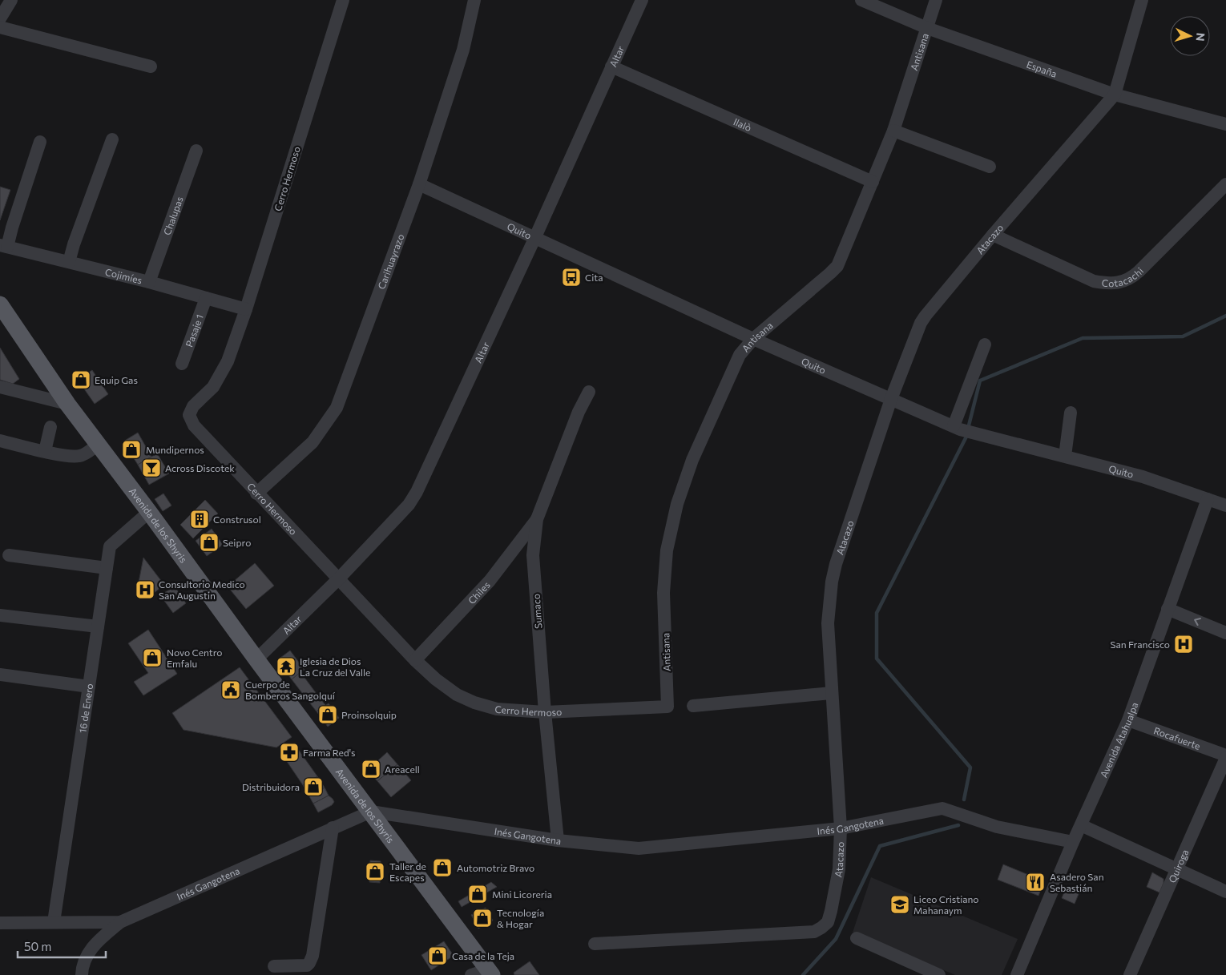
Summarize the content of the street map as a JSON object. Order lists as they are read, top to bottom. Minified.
{"streets":{"main road":["Avenida de los Shyris"],"street":["Antisana","Altar","España","Ilalò","Cerro Hermoso","Chalupas","Quito","Atacazo","Carihuayrazo","Cotacachi","Cojimíes","Pasaje 1","Chiles","Sumaco","16 de Enero","Rocafuerte","Avenida Atahualpa","Inés Gangotena","Quiroga"]},"crossings":[["Antisana","España"],["Antisana","Ilalò"],["Antisana","Cerro Hermoso"],["Antisana","Quito"],["Altar","Ilalò"],["Altar","Cerro Hermoso"],["Altar","Quito"],["Altar","Avenida de los Shyris"],["España","Atacazo"],["Cerro Hermoso","Carihuayrazo"],["Cerro Hermoso","Cojimíes"],["Cerro Hermoso","Chiles"],["Cerro Hermoso","Sumaco"],["Chalupas","Cojimíes"],["Quito","Atacazo"],["Quito","Carihuayrazo"],["Quito","Avenida Atahualpa"],["Atacazo","Cotacachi"],["Atacazo","Inés Gangotena"],["Cojimíes","Pasaje 1"],["Avenida de los Shyris","16 de Enero"],["Avenida de los Shyris","Inés Gangotena"],["Chiles","Sumaco"],["Sumaco","Inés Gangotena"],["16 de Enero","Inés Gangotena"],["Rocafuerte","Avenida Atahualpa"],["Rocafuerte","Quiroga"],["Avenida Atahualpa","Inés Gangotena"]],"places":{"bus stop":["Cita"],"shop":["Equip Gas","Mundipernos","Seipro","Novo Centro Emfalu","Proinsolquip","Areacell","Distribuidora","Automotriz Bravo","Taller de Escapes","Mini Licoreria","Tecnología & Hogar","Casa de la Teja"],"bar":["Across Discotek"],"building":["Construsol"],"hospital":["Consultorio Medico San Augustin","San Francisco"],"temple":["Iglesia de Dios La Cruz del Valle"],"public building":["Cuerpo de Bomberos Sangolquí"],"pharmacy":["Farma Red's"],"restaurant":["Asadero San Sebastián"],"school or university":["Liceo Cristiano Mahanaym"]},"scale_bar":"50 m","north":"right"}
